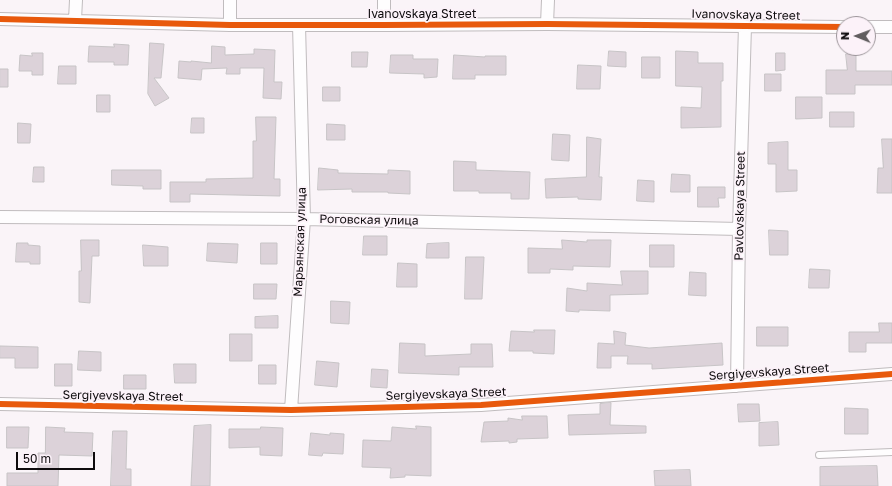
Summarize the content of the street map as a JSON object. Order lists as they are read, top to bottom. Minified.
{"streets":{"street":["Ivanovskaya Street","Pavlovskaya Street","Роговская улица","Марьянская улица","Sergiyevskaya Street"]},"crossings":[["Ivanovskaya Street","Pavlovskaya Street"],["Ivanovskaya Street","Марьянская улица"],["Pavlovskaya Street","Роговская улица"],["Pavlovskaya Street","Sergiyevskaya Street"],["Роговская улица","Марьянская улица"],["Марьянская улица","Sergiyevskaya Street"]],"scale_bar":"50 m","north":"left"}
